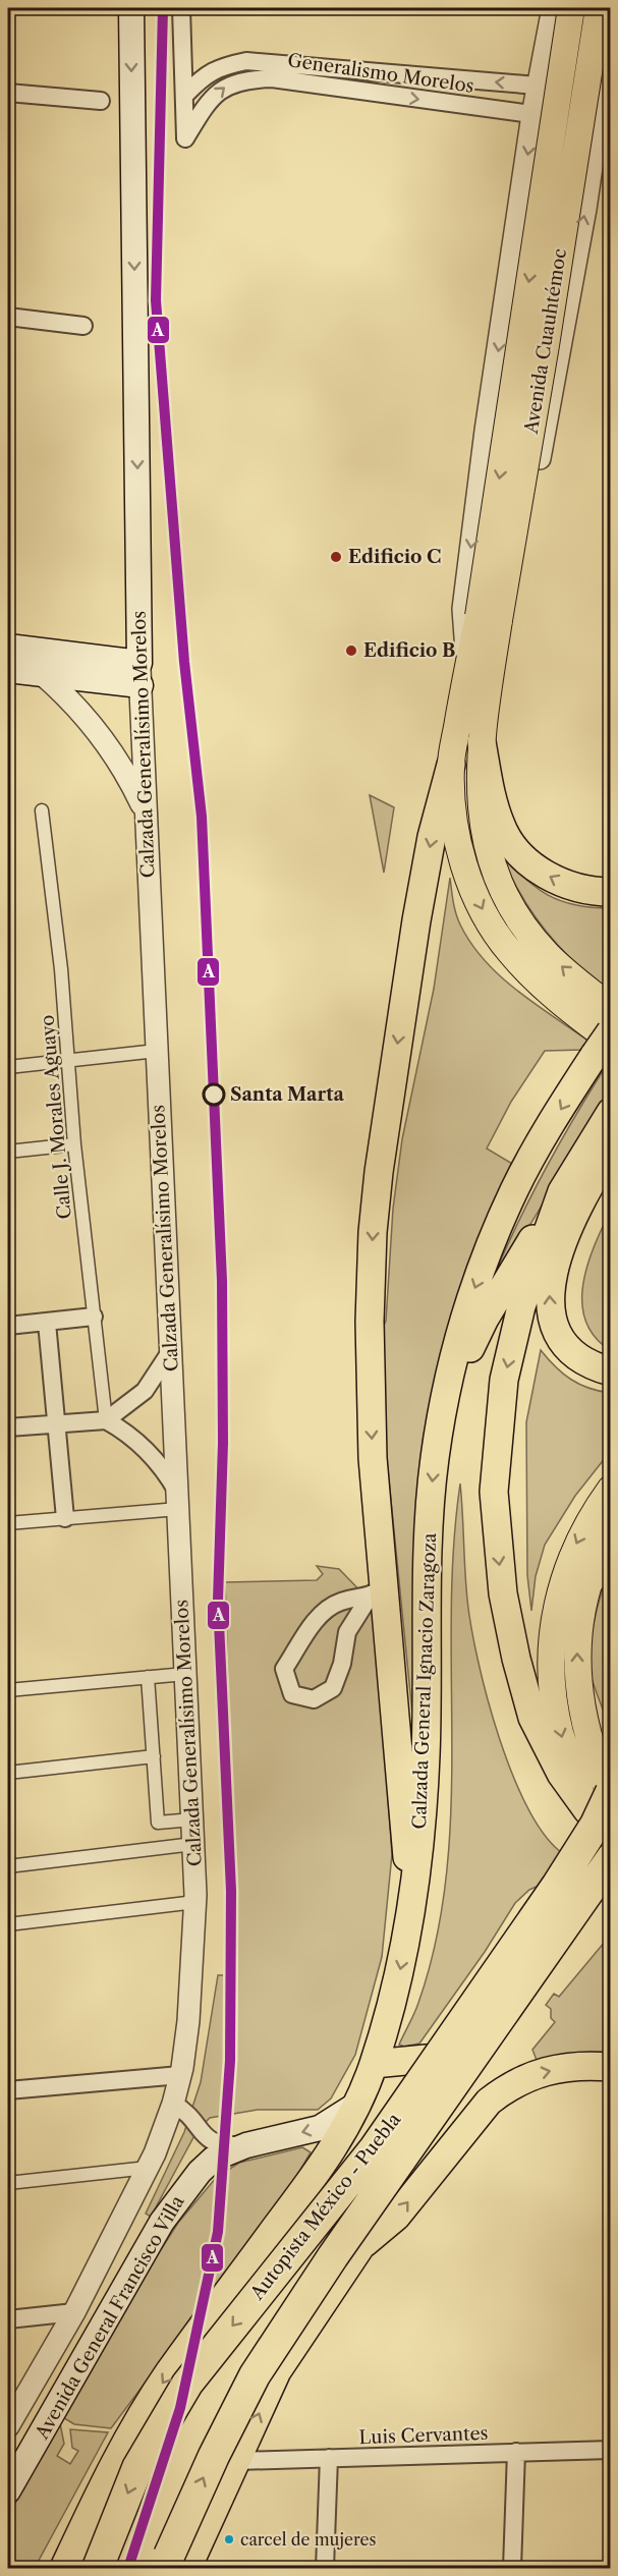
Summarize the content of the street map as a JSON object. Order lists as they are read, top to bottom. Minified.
{"streets":{"highway":["Calzada General Ignacio Zaragoza","Autopista México - Puebla"],"main road":["Avenida Cuauhtémoc","Calzada Generalísimo Morelos","Avenida General Francisco Villa"],"street":["Generalismo Morelos","Calle J. Morales Aguayo","Luis Cervantes"]},"crossings":[["Generalismo Morelos","Avenida Cuauhtémoc"],["Avenida Cuauhtémoc","Calzada General Ignacio Zaragoza"],["Calzada General Ignacio Zaragoza","Avenida General Francisco Villa"]],"places":["Edificio C","Edificio B","Santa Marta","carcel de mujeres"],"lines":["transit line A"]}
